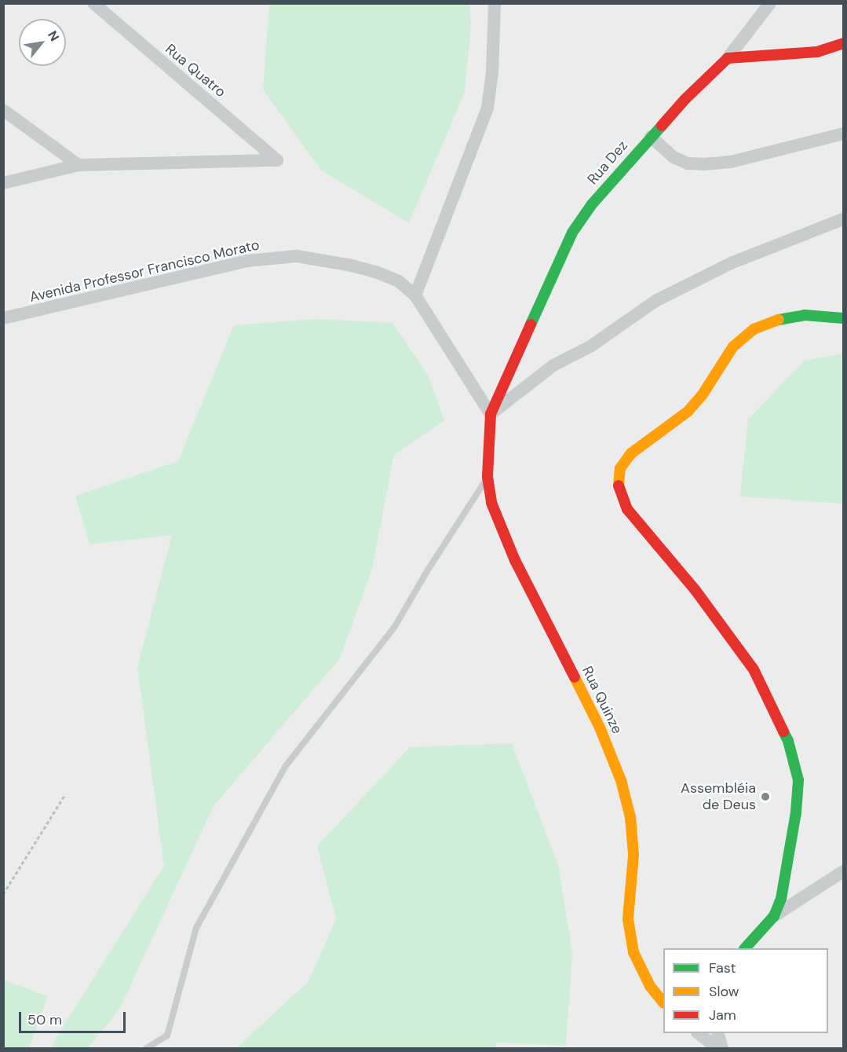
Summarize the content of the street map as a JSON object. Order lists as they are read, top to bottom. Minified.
{"streets":{"street":["Rua Quatro","Rua Dez","Avenida Professor Francisco Morato","Rua Quinze"]},"crossings":[["Rua Dez","Avenida Professor Francisco Morato"],["Rua Dez","Rua Quinze"],["Avenida Professor Francisco Morato","Rua Quinze"]],"places":["Assembléia de Deus"],"legend":["Fast","Slow","Jam"],"scale_bar":"50 m","north":"top right"}
